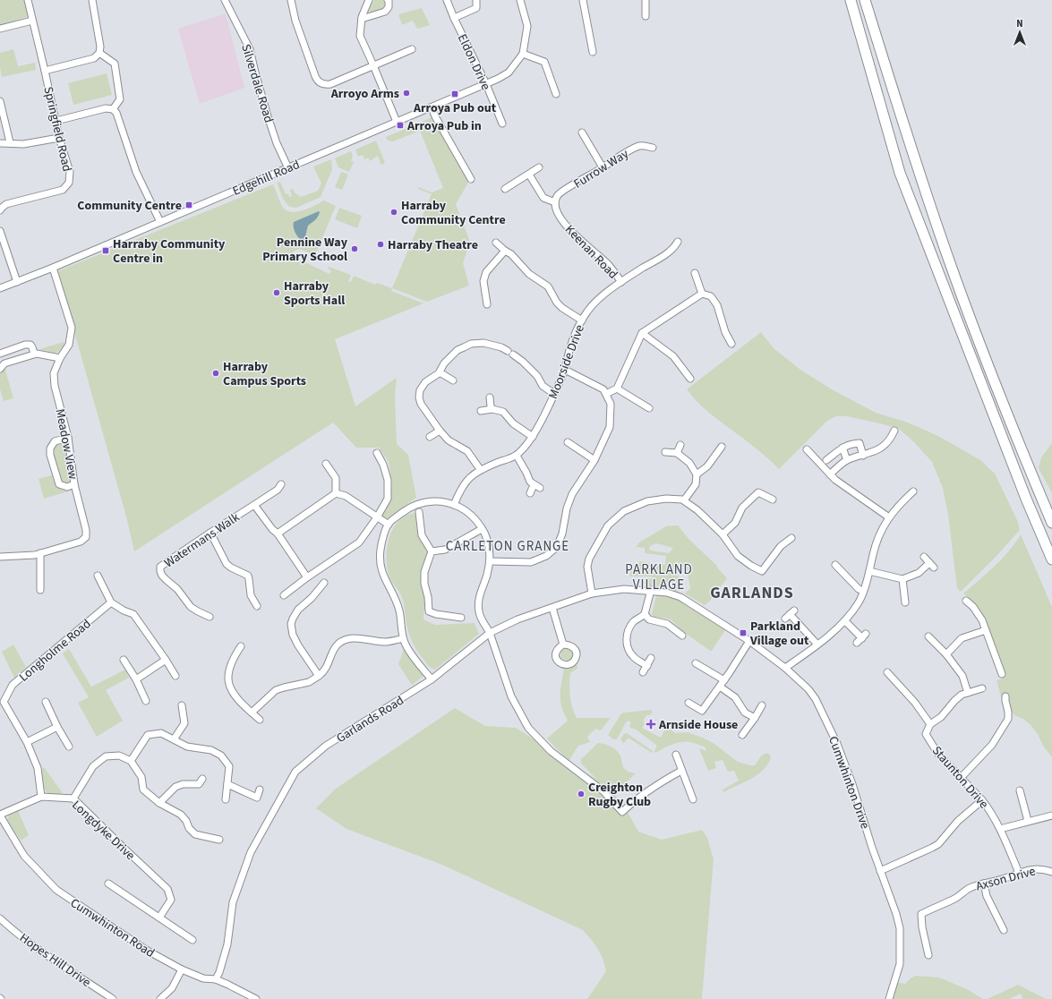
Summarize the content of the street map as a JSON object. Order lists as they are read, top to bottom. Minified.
{"streets":{"street":["Eldon Drive","Silverdale Road","Springfield Road","Furrow Way","Edgehill Road","Keenan Road","Moorside Drive","Meadow View","Watermans Walk","Longholme Road","Garlands Road","Staunton Drive","Cumwhinton Drive","Longdyke Drive","Axson Drive","Cumwhinton Road","Hopes Hill Drive"]},"crossings":[["Eldon Drive","Edgehill Road"],["Silverdale Road","Edgehill Road"],["Furrow Way","Keenan Road"],["Edgehill Road","Meadow View"],["Keenan Road","Moorside Drive"],["Longholme Road","Longdyke Drive"],["Garlands Road","Cumwhinton Drive"],["Garlands Road","Cumwhinton Road"],["Staunton Drive","Axson Drive"],["Longdyke Drive","Cumwhinton Road"]],"districts":["CARLETON GRANGE","PARKLAND VILLAGE","GARLANDS"],"places":{"other":["Arroyo Arms","Harraby Community Centre","Harraby Theatre","Pennine Way Primary School","Harraby Sports Hall","Harraby Campus Sports","Creighton Rugby Club"],"transit":["Arroya Pub out","Arroya Pub in","Community Centre","Harraby Community Centre in","Parkland Village out"],"health":["Arnside House"]},"north":"top"}
